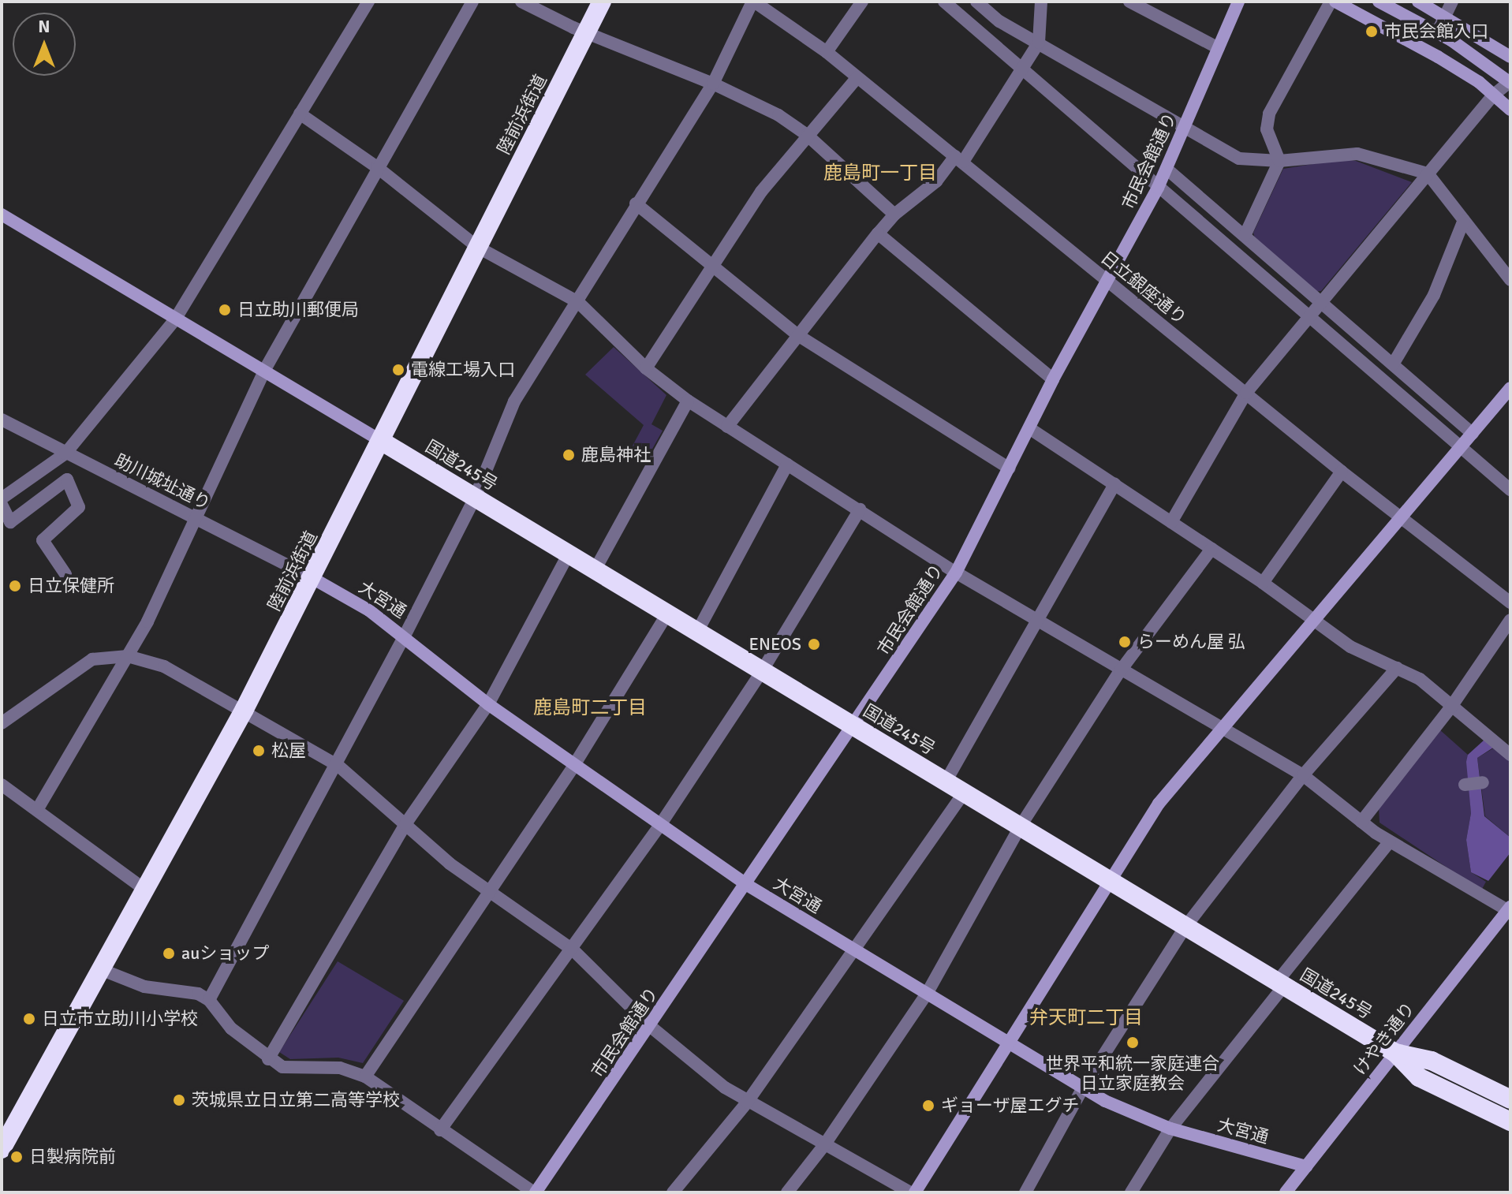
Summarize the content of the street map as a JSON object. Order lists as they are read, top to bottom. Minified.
{"streets":{"highway":["陸前浜街道","国道245号"],"street":["市民会館通り","日立銀座通り","助川城址通り","大宮通","けやき通り"]},"crossings":[["陸前浜街道","国道245号"],["陸前浜街道","助川城址通り"],["陸前浜街道","大宮通"],["市民会館通り","日立銀座通り"],["市民会館通り","国道245号"],["市民会館通り","大宮通"],["国道245号","けやき通り"],["助川城址通り","大宮通"],["大宮通","けやき通り"]],"districts":["鹿島町一丁目","鹿島町二丁目","弁天町二丁目"],"places":["市民会館入口","日立助川郵便局","電線工場入口","鹿島神社","日立保健所","らーめん屋 弘","ENEOS","松屋","auショップ","日立市立助川小学校","世界平和統一家庭連合 日立家庭教会","茨城県立日立第二高等学校","ギョーザ屋エグチ","日製病院前"],"north":"top"}
